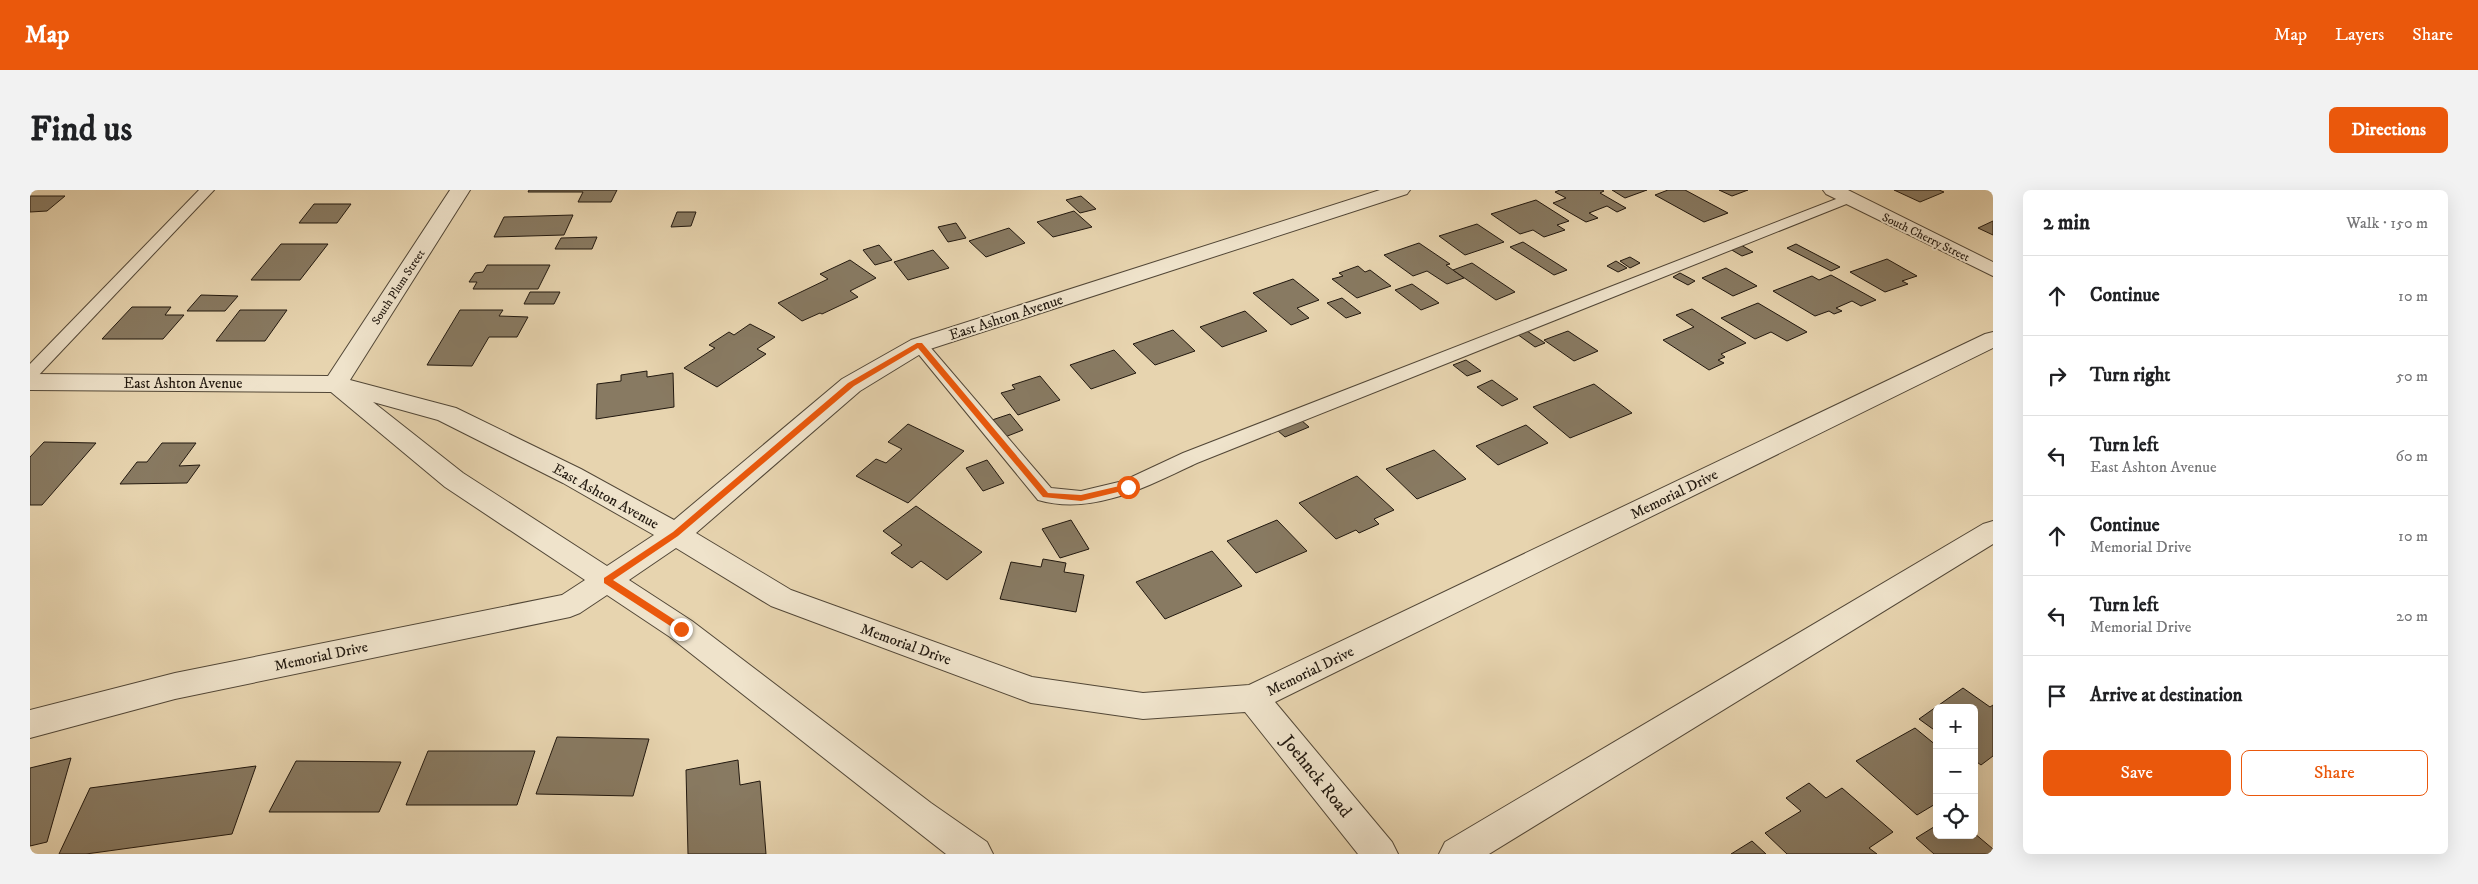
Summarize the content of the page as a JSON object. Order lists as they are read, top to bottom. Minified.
{"streets":{"street":["South Cherry Street","South Plum Street","East Ashton Avenue","Memorial Drive","Joehnck Road"]},"crossings":[["South Plum Street","East Ashton Avenue"],["East Ashton Avenue","Memorial Drive"],["Memorial Drive","Joehnck Road"]],"page":{"header":"Map","nav":["Map","Layers","Share"],"buttons":["Directions",["Save","Share"]],"title":"Find us","heading":["2 min","Walk · 150 m"],"list":[["Continue","10 m"],["Turn right","50 m"],["Turn left","East Ashton Avenue","60 m"],["Continue","Memorial Drive","10 m"],["Turn left","Memorial Drive","20 m"],"Arrive at destination"],"map_buttons":["+","−"]}}
